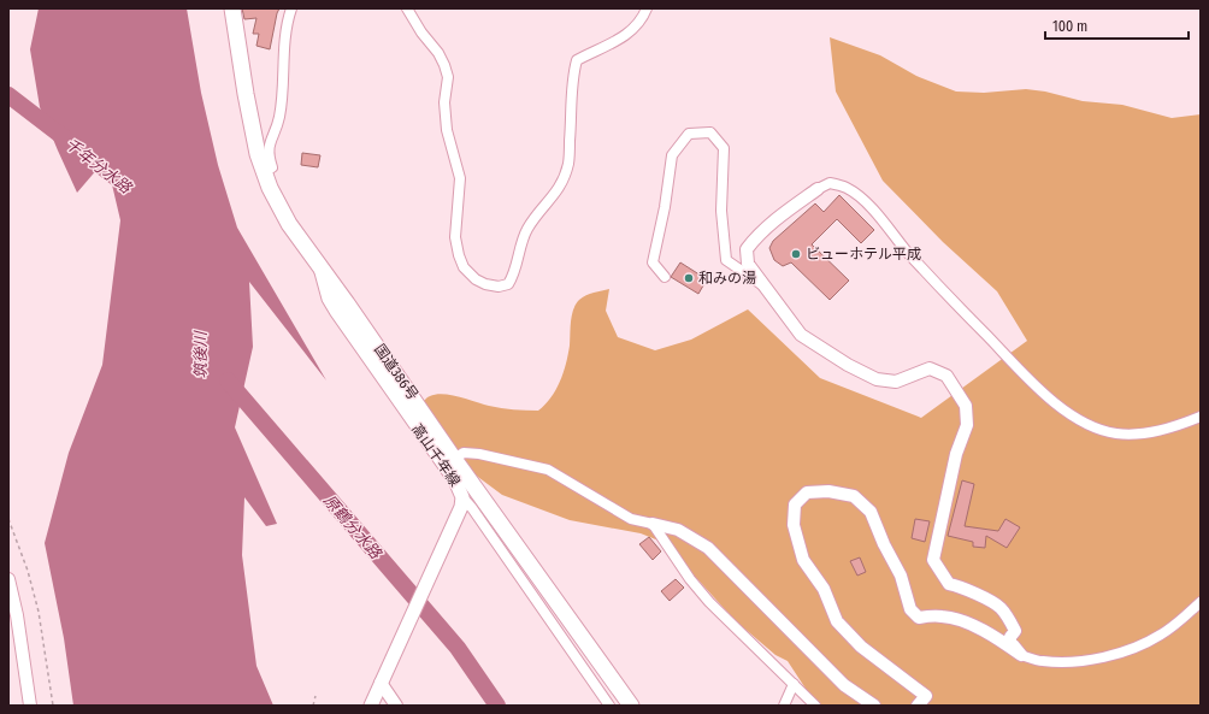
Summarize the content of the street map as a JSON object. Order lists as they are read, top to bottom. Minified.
{"streets":{"highway":["国道386号"],"main road":["高山千年線"]},"crossings":[["国道386号","高山千年線"]],"water":["千年分水路","筑後川","原鶴分水路"],"places":["ビューホテル平成","和みの湯"],"scale_bar":"100 m"}
